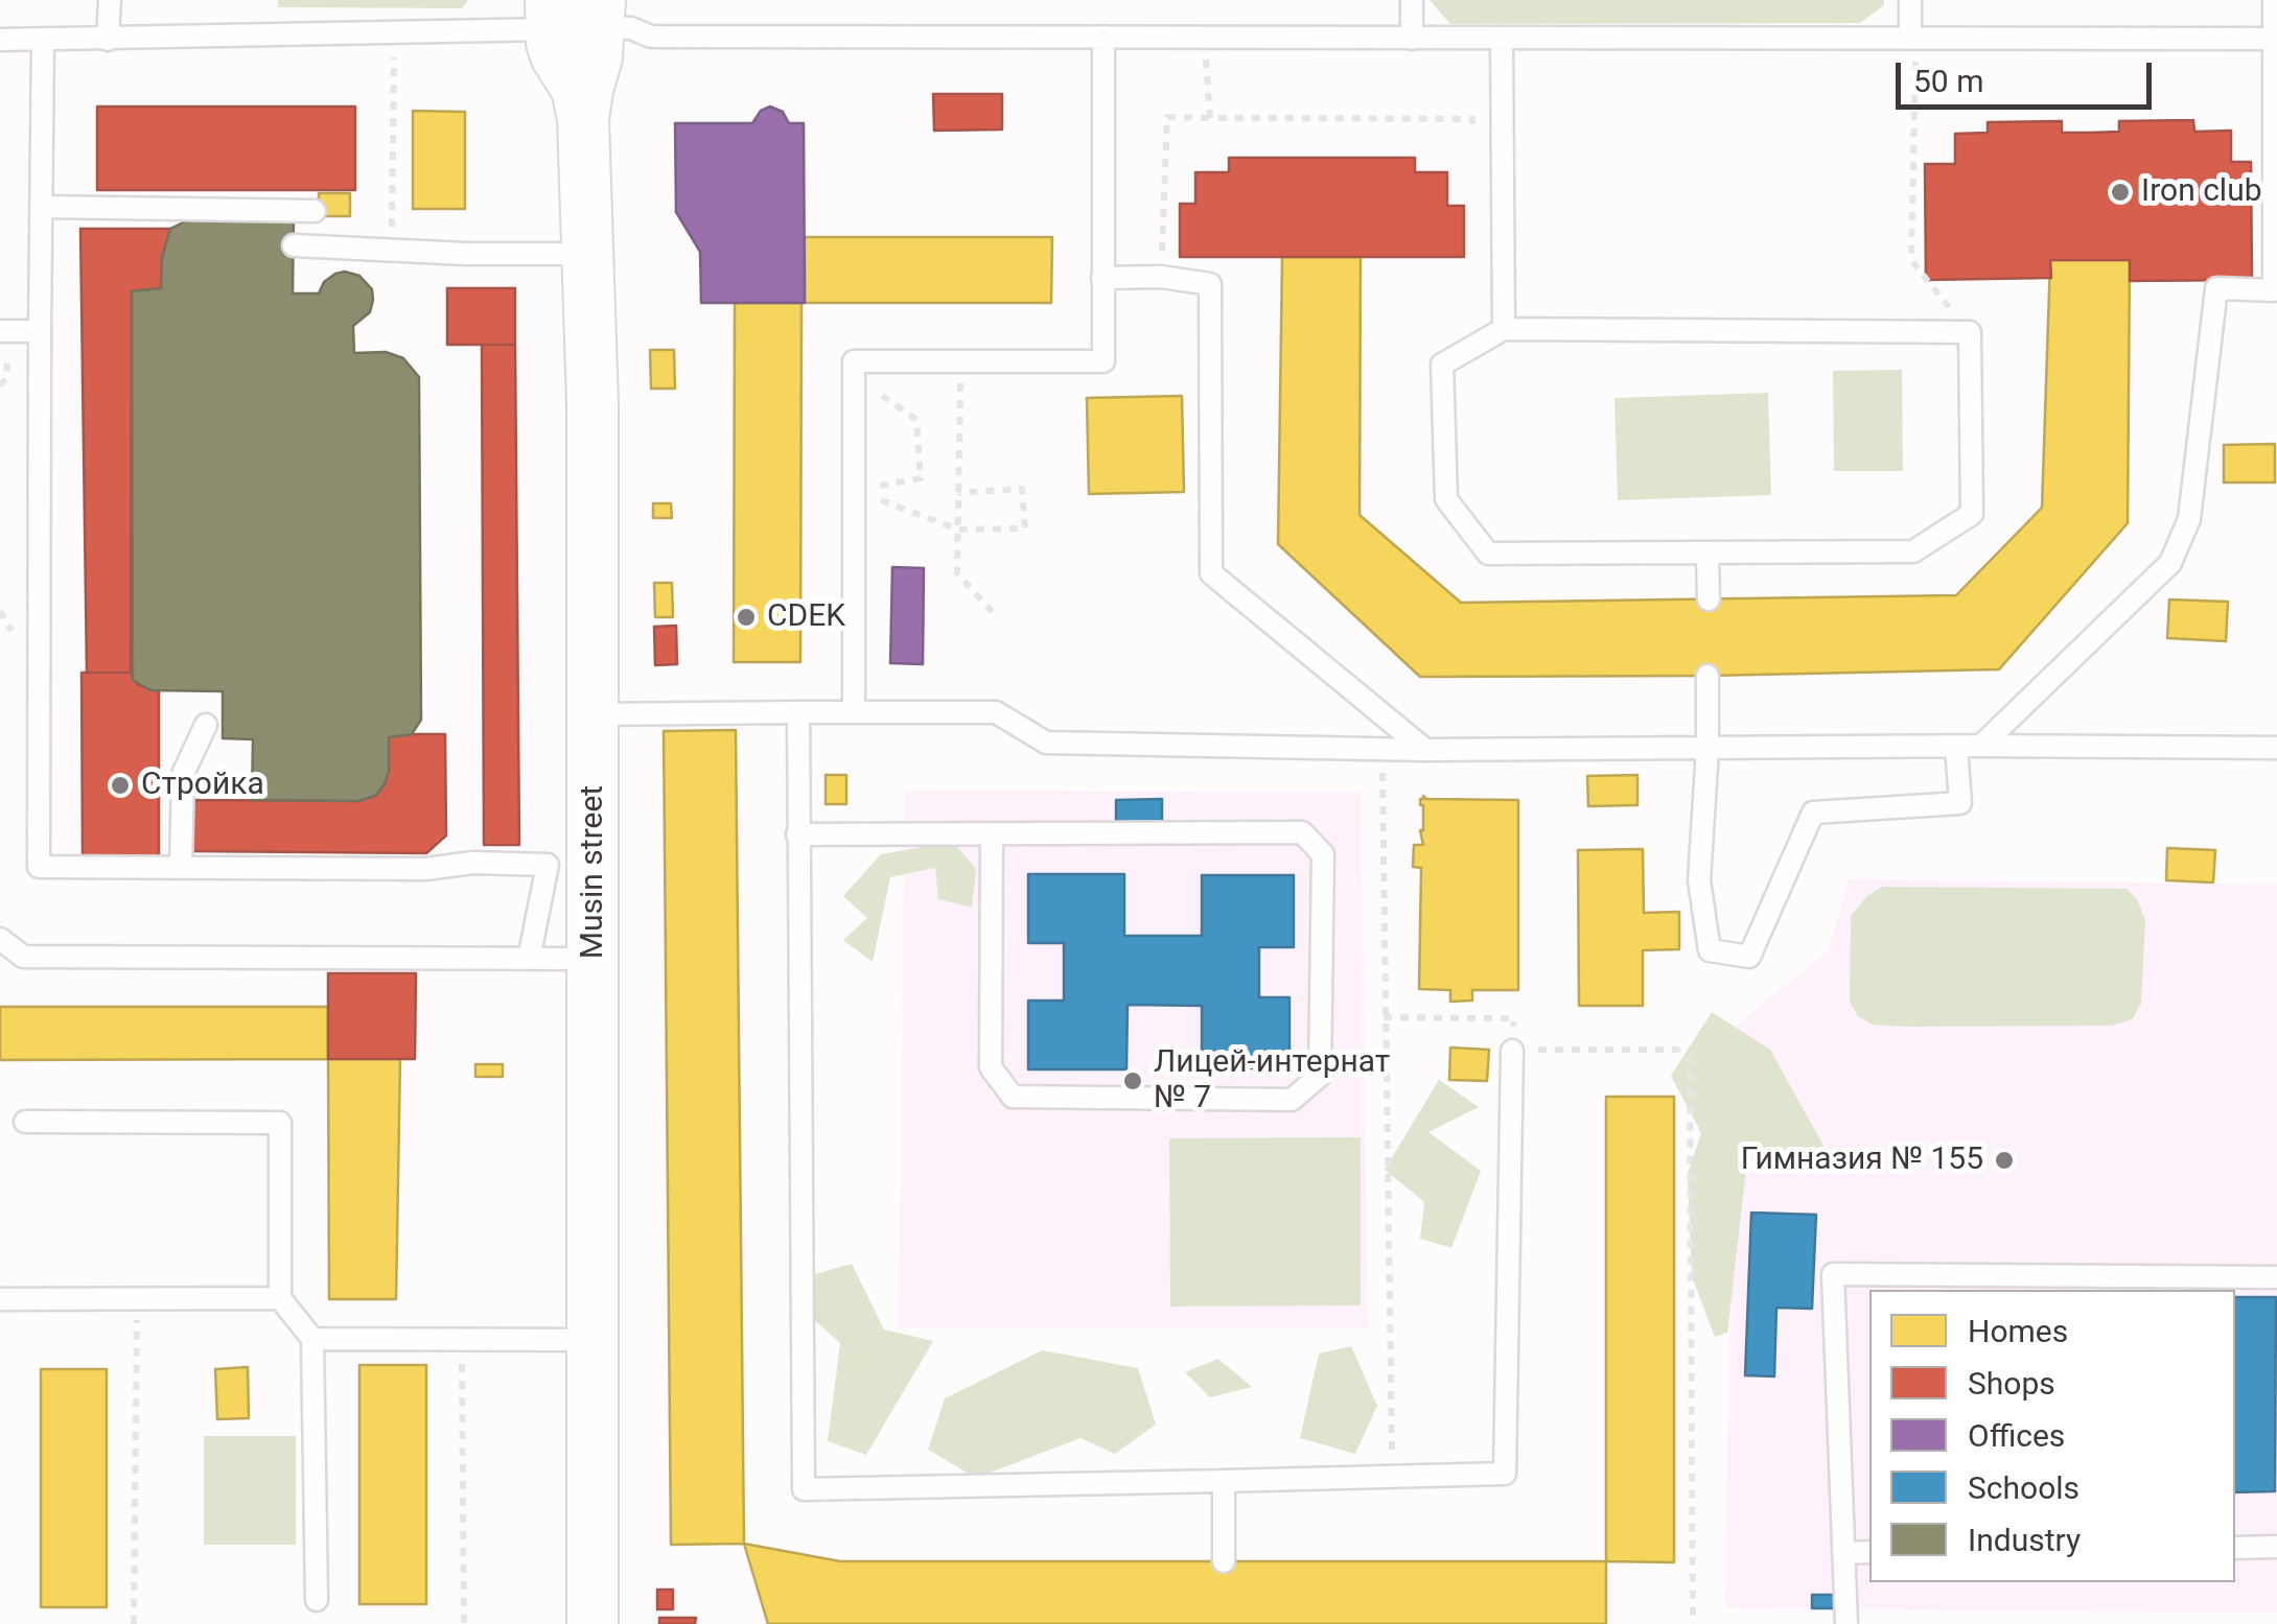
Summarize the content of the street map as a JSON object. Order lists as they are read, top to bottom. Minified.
{"streets":{"street":["Musin street"]},"places":["Iron club","CDEK","Стройка","Лицей-интернат № 7","Гимназия № 155"],"legend":["Homes","Shops","Offices","Schools","Industry"],"scale_bar":"50 m"}
